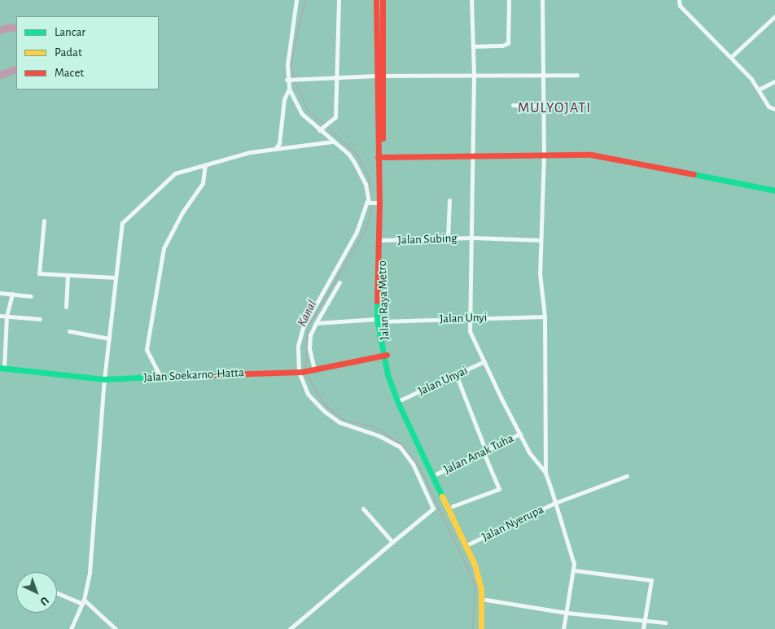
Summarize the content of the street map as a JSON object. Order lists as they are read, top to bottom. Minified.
{"streets":{"main road":["Jalan Raya Metro","Jalan Soekarno-Hatta"],"street":["Jalan Subing","Jalan Unyi","Jalan Unyai","Jalan Anak Tuha","Jalan Nyerupa"]},"crossings":[["Jalan Subing","Jalan Raya Metro"],["Jalan Raya Metro","Jalan Unyi"],["Jalan Raya Metro","Jalan Soekarno-Hatta"],["Jalan Raya Metro","Jalan Unyai"],["Jalan Raya Metro","Jalan Anak Tuha"],["Jalan Raya Metro","Jalan Nyerupa"]],"districts":["MULYOJATI"],"water":["Kanal"],"legend":["Lancar","Padat","Macet"],"north":"bottom right"}
